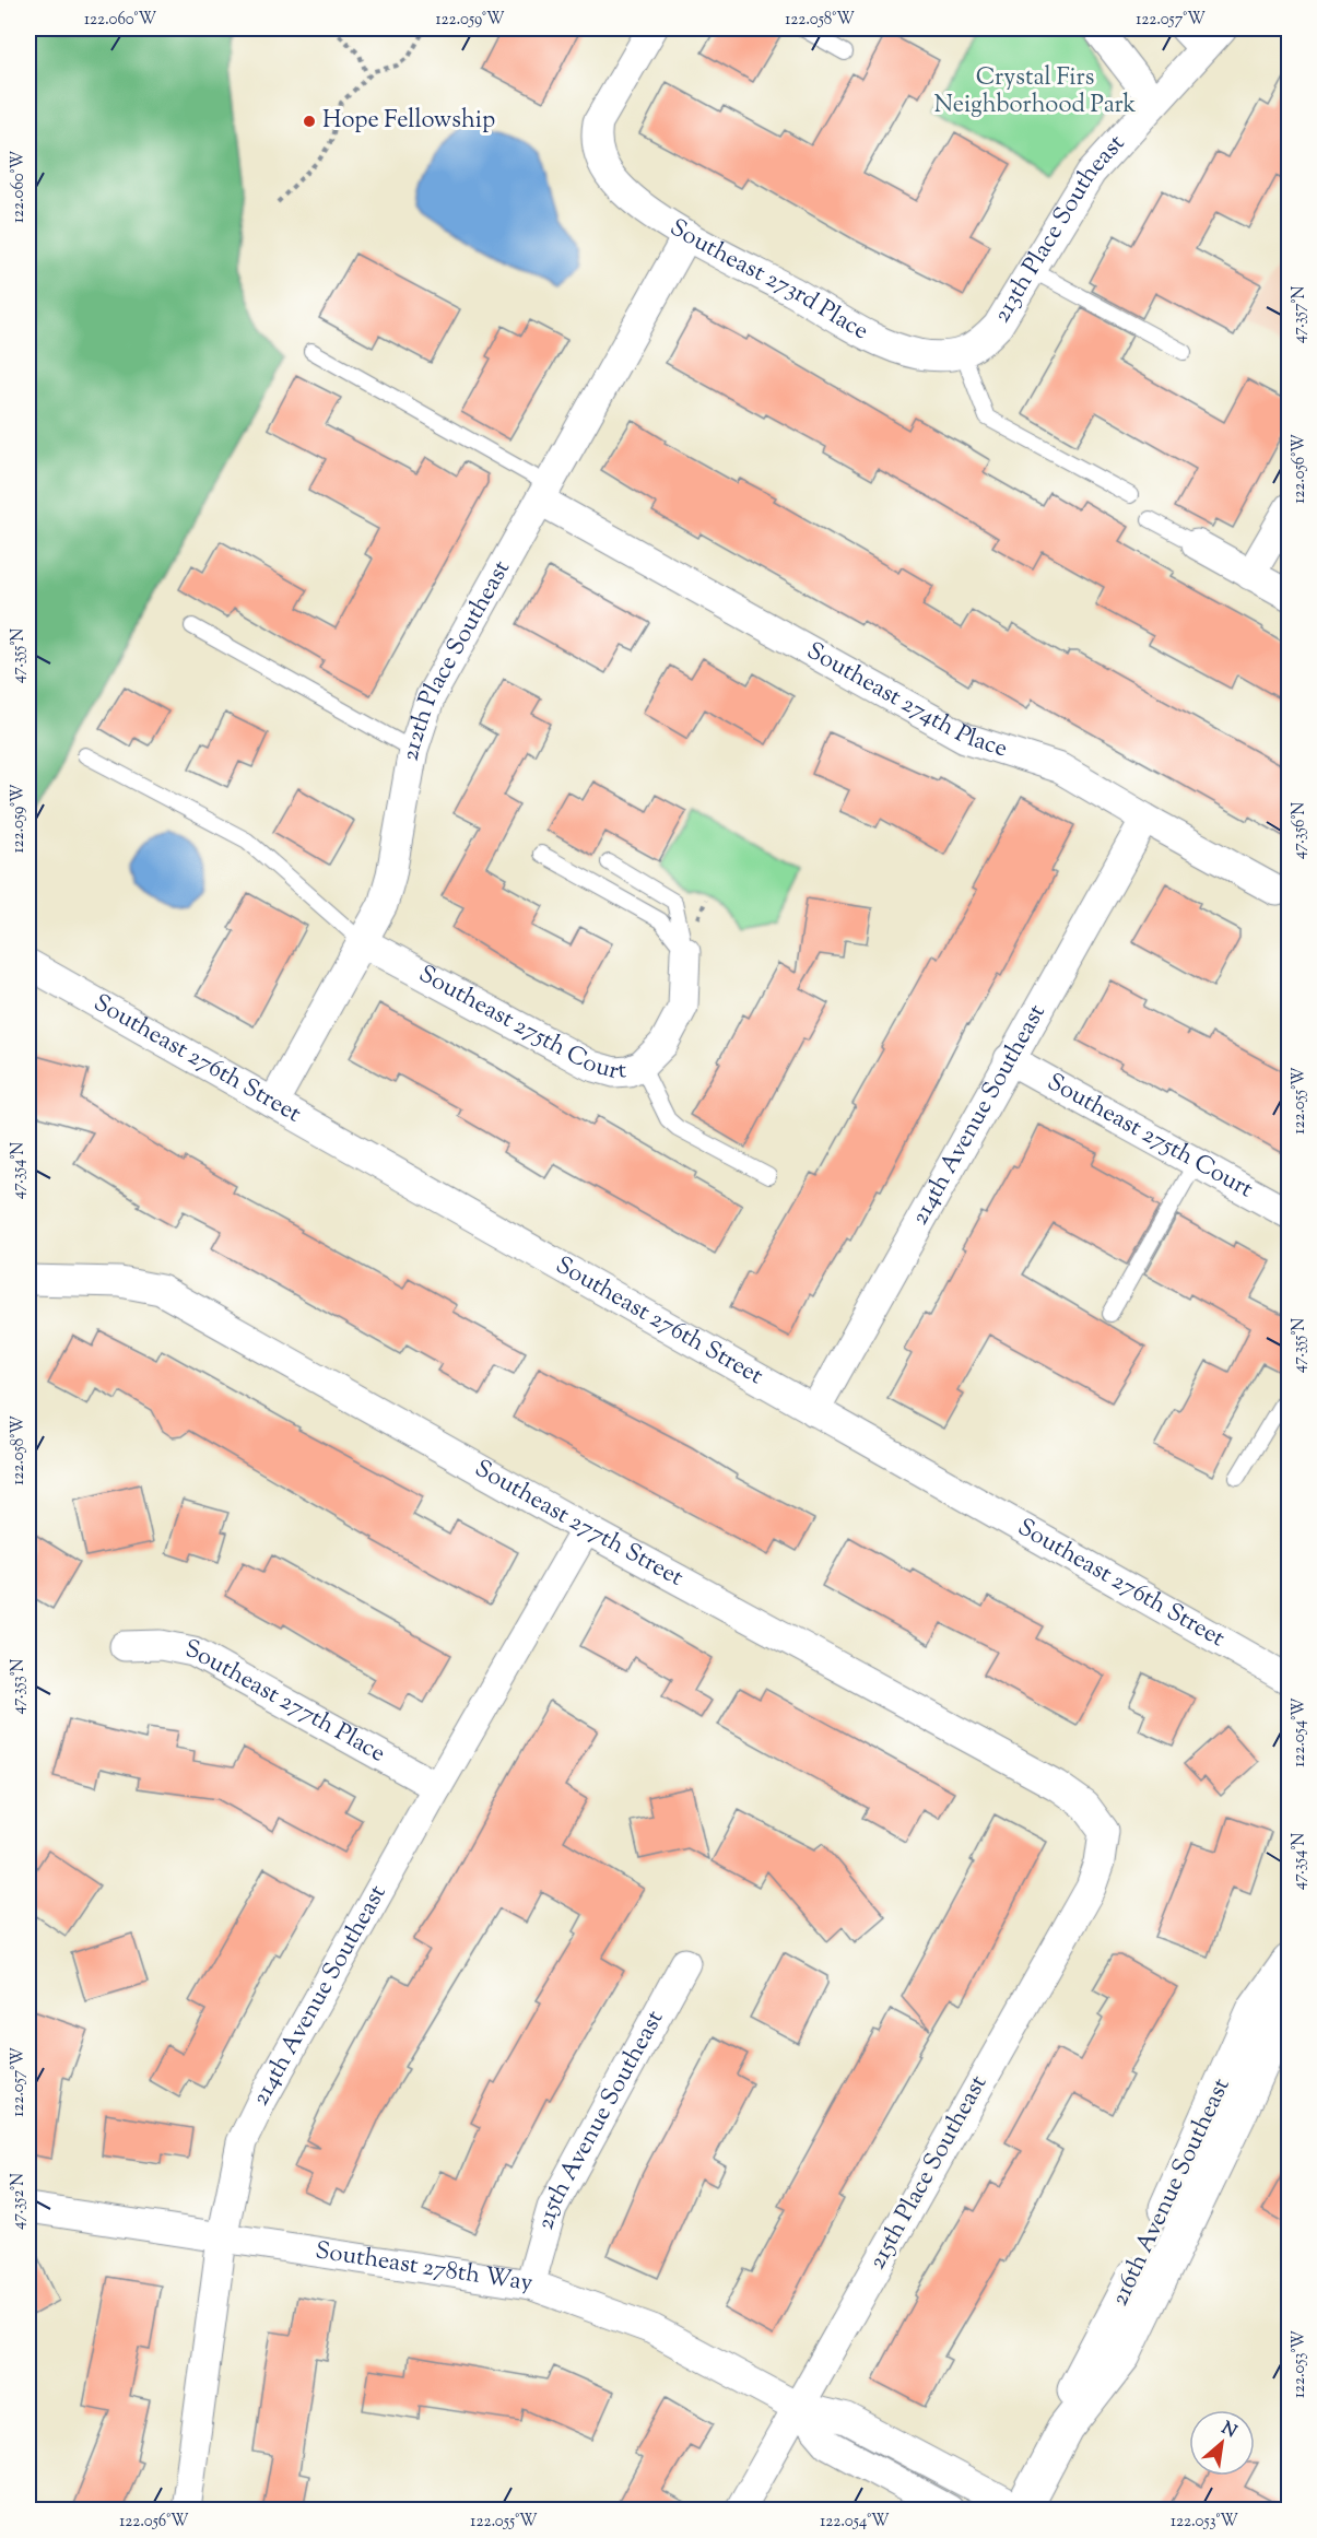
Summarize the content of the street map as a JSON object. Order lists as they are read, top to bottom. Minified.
{"streets":{"street":["213th Place Southeast","Southeast 273rd Place","212th Place Southeast","Southeast 274th Place","Southeast 275th Court","Southeast 276th Street","214th Avenue Southeast","Southeast 277th Street","Southeast 277th Place","215th Avenue Southeast","215th Place Southeast","216th Avenue Southeast","Southeast 278th Way"]},"crossings":[["213th Place Southeast","Southeast 273rd Place"],["Southeast 273rd Place","212th Place Southeast"],["212th Place Southeast","Southeast 274th Place"],["212th Place Southeast","Southeast 275th Court"],["212th Place Southeast","Southeast 276th Street"],["Southeast 274th Place","214th Avenue Southeast"],["Southeast 275th Court","214th Avenue Southeast"],["Southeast 276th Street","214th Avenue Southeast"],["214th Avenue Southeast","Southeast 277th Street"],["214th Avenue Southeast","Southeast 277th Place"],["214th Avenue Southeast","Southeast 278th Way"],["Southeast 277th Street","215th Place Southeast"],["215th Avenue Southeast","Southeast 278th Way"],["215th Place Southeast","Southeast 278th Way"]],"parks":["Crystal Firs Neighborhood Park"],"places":["Hope Fellowship"],"north":"top right","coordinates":["122.060°W","122.059°W","122.058°W","122.057°W","47.357°N","122.056°W","47.355°N","47.356°N","122.055°W","47.354°N","47.353°N","122.054°W","47.352°N","122.053°W"]}
